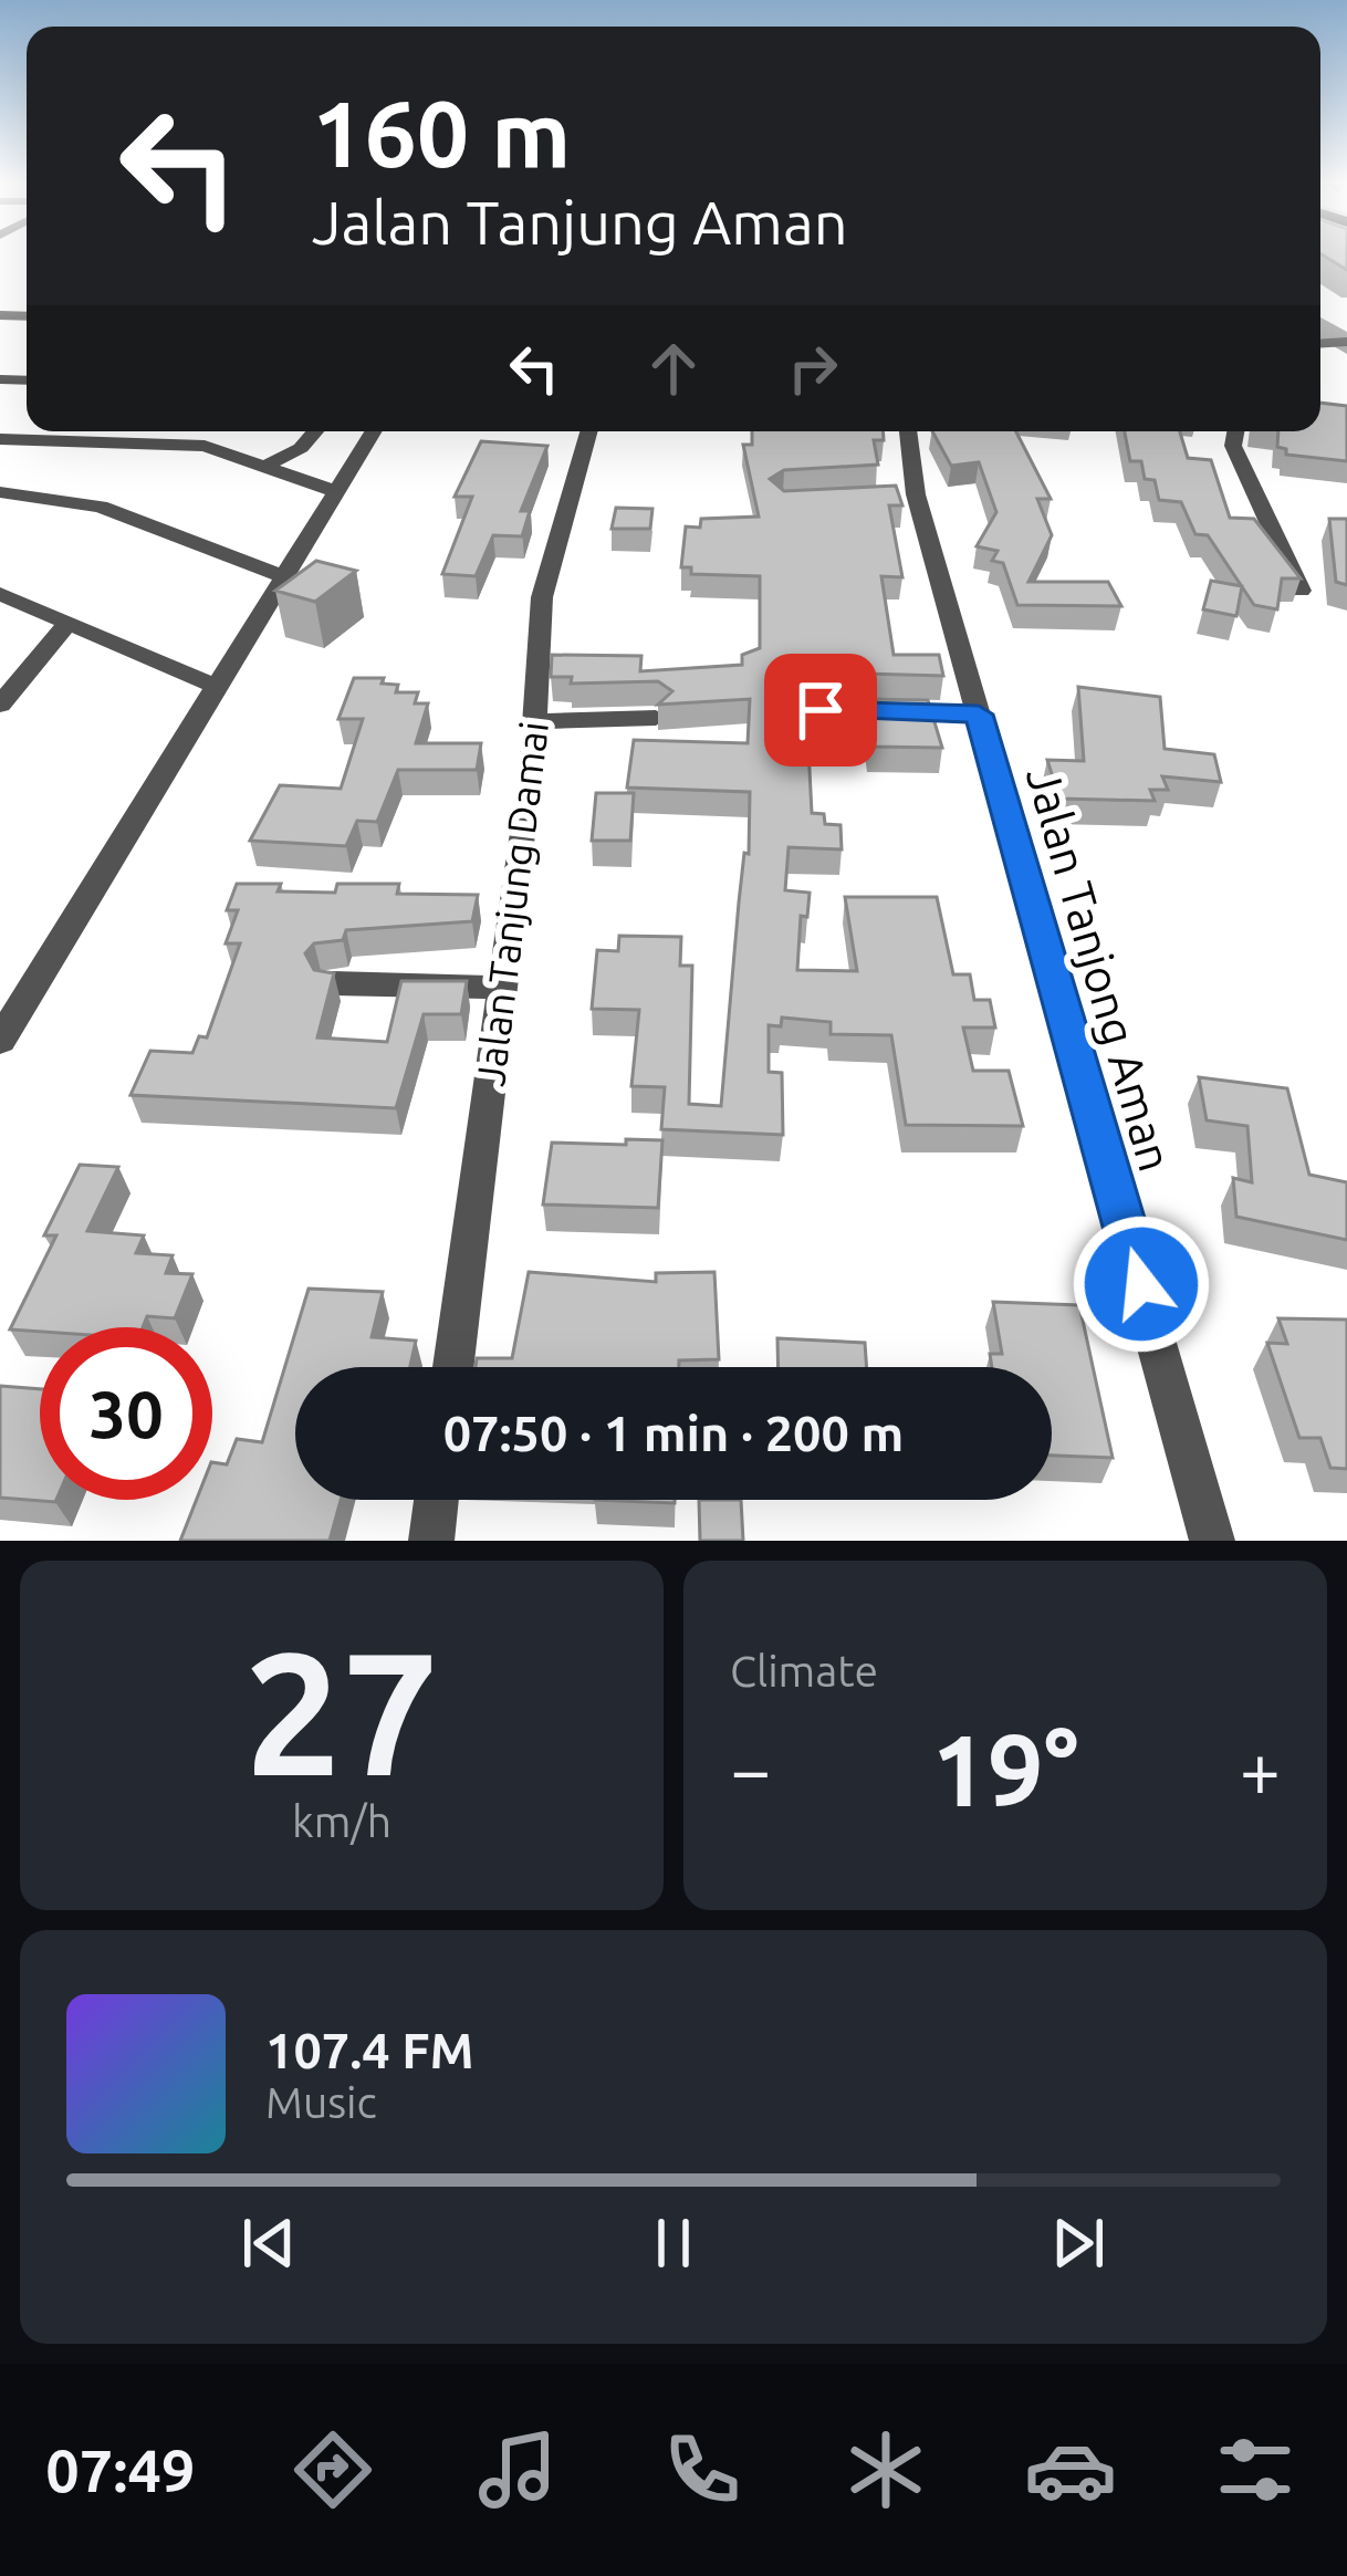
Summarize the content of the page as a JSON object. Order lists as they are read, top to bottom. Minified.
{"streets":{"street":["Jalan Tanjung Damai","Jalan Tanjong Aman"]},"page":{"turn":["160 m","Jalan Tanjung Aman"],"limit":"30","trip":"07:50 · 1 min · 200 m","tile":[["27","km/h"],"Climate"],"heat":["−","19°","+"],"song":["107.4 FM","Music"],"tabs":"07:49"}}
